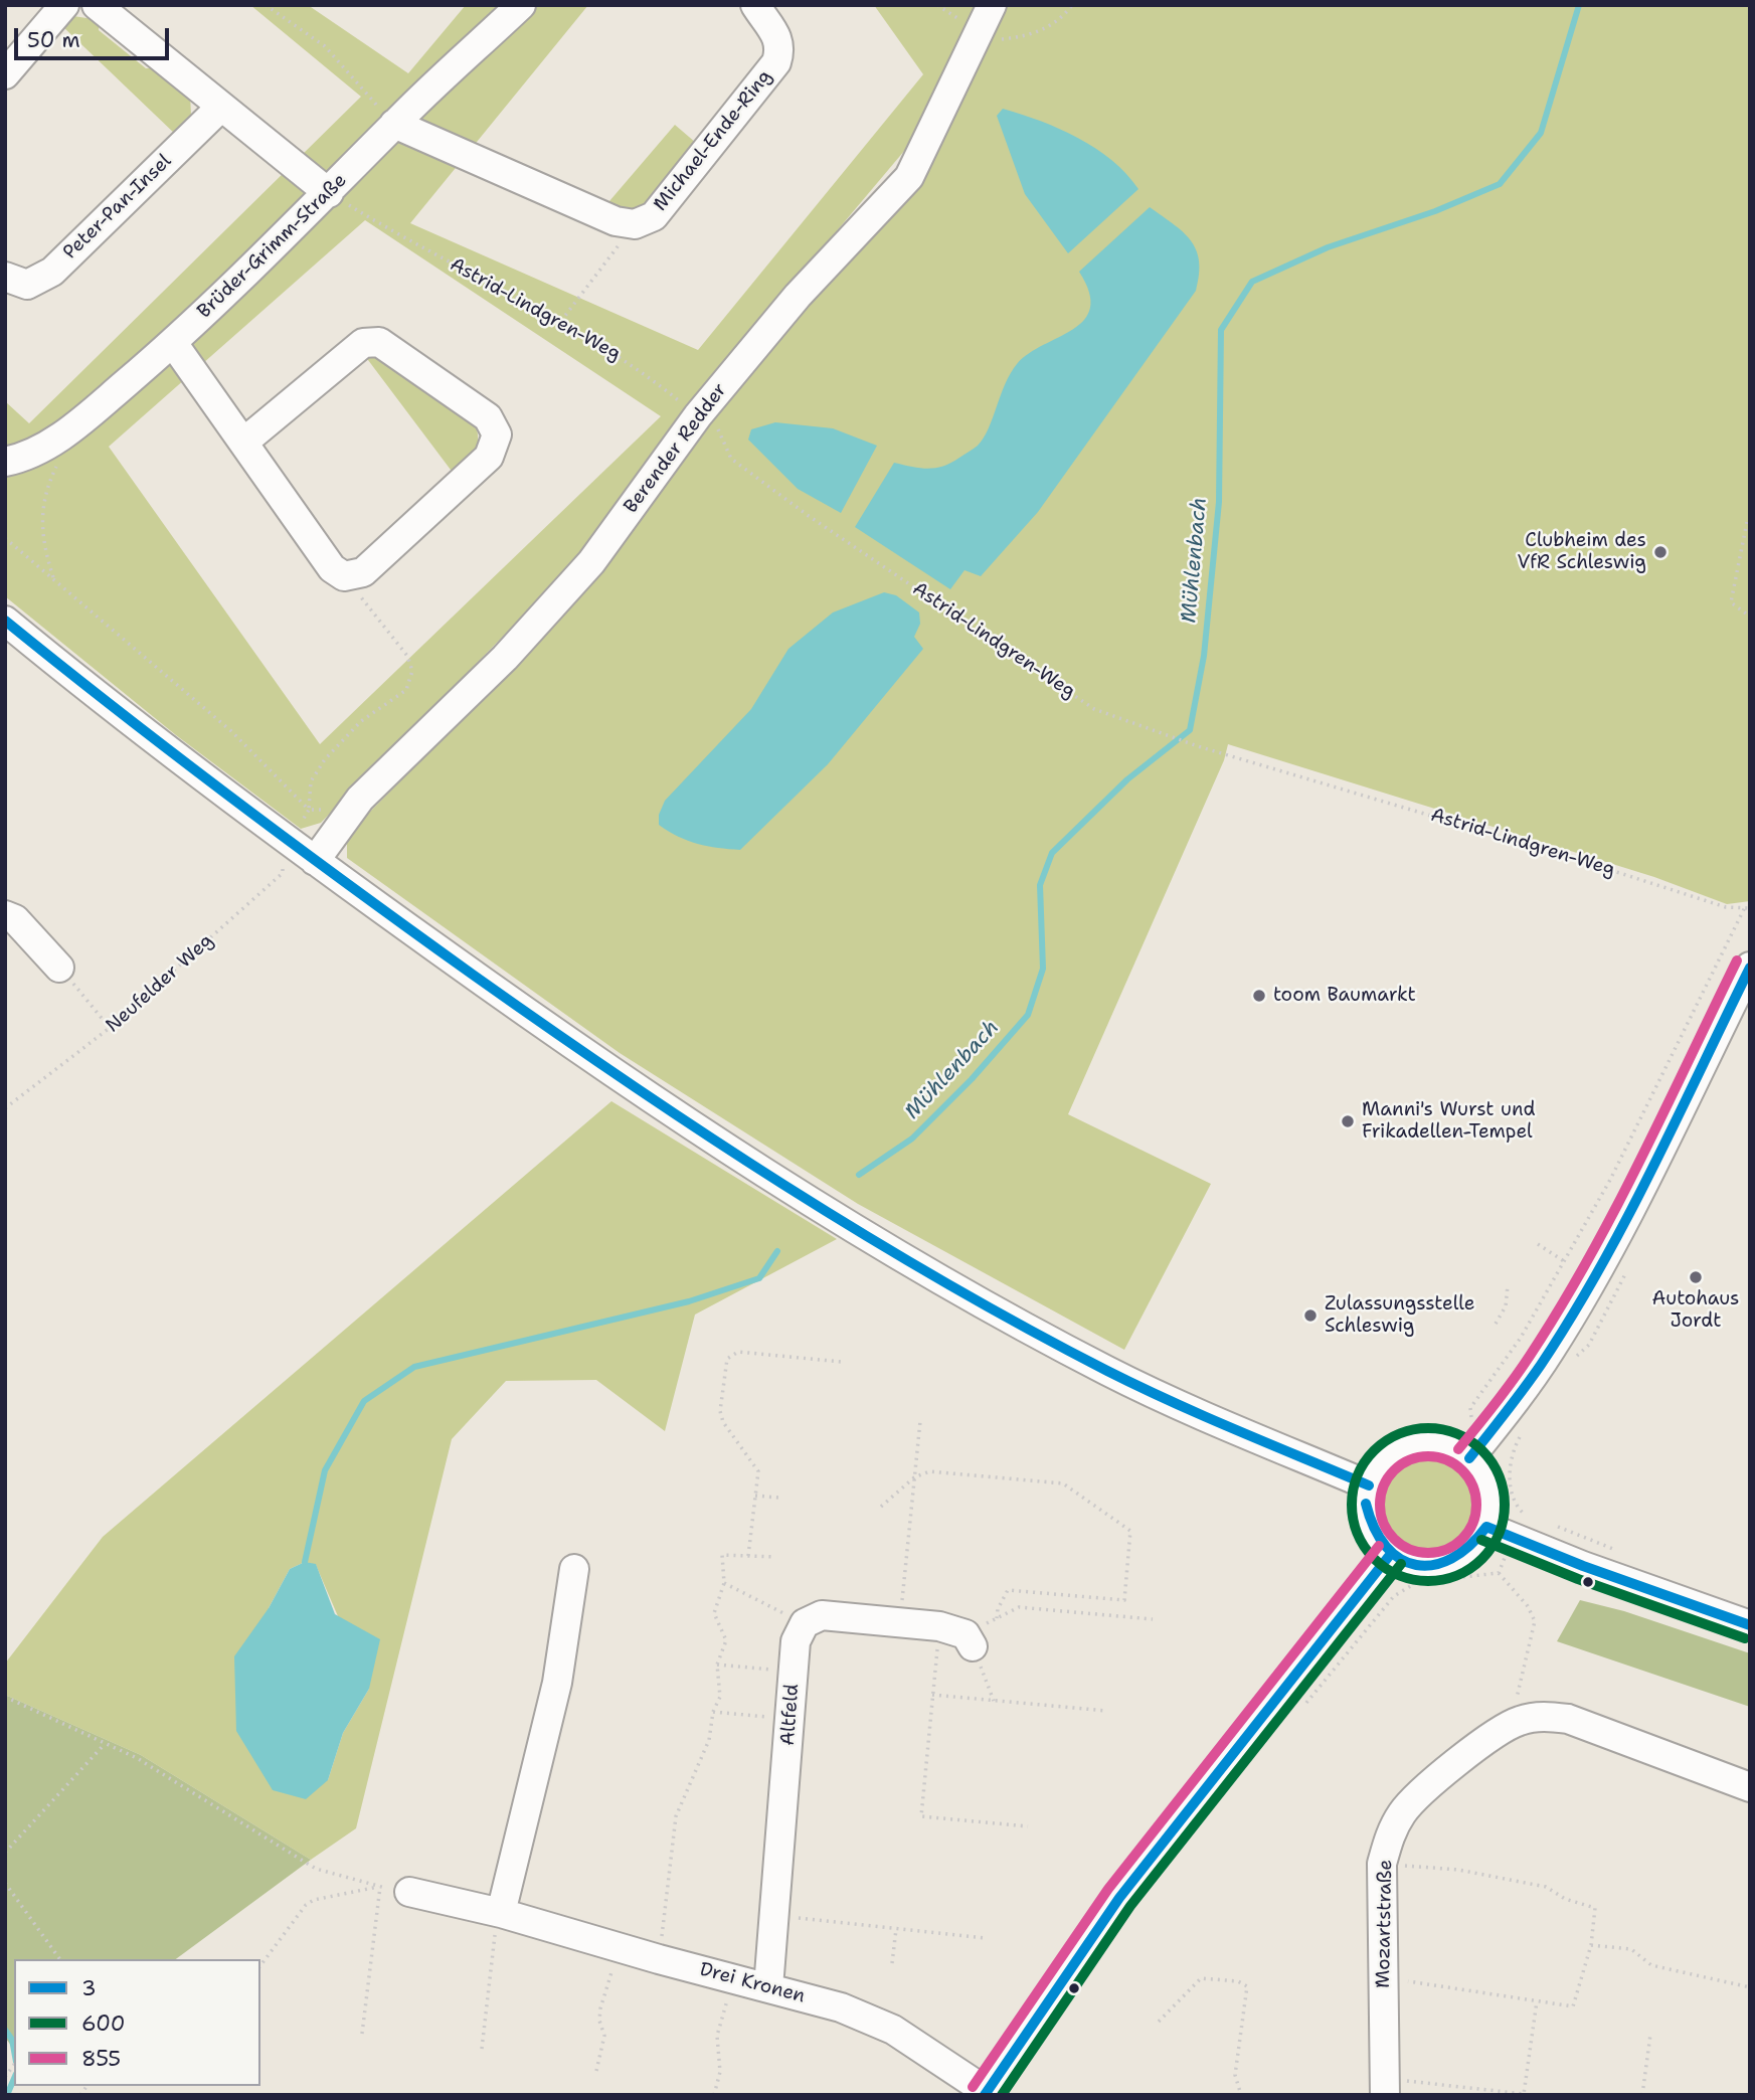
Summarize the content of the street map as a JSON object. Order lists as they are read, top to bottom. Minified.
{"streets":{"street":["Michael-Ende-Ring","Peter-Pan-Insel","Brüder-Grimm-Straße","Berender Redder","Altfeld","Mozartstraße","Drei Kronen"],"path":["Astrid-Lindgren-Weg","Neufelder Weg"]},"crossings":[["Michael-Ende-Ring","Brüder-Grimm-Straße"],["Brüder-Grimm-Straße","Astrid-Lindgren-Weg"],["Astrid-Lindgren-Weg","Berender Redder"],["Altfeld","Drei Kronen"]],"water":["Mühlenbach"],"places":["Clubheim des VfR Schleswig","toom Baumarkt","Manni's Wurst und Frikadellen-Tempel","Autohaus Jordt","Zulassungsstelle Schleswig"],"lines":["transit line 3","transit line 855","transit line 600"],"legend":["3","600","855"],"scale_bar":"50 m"}
